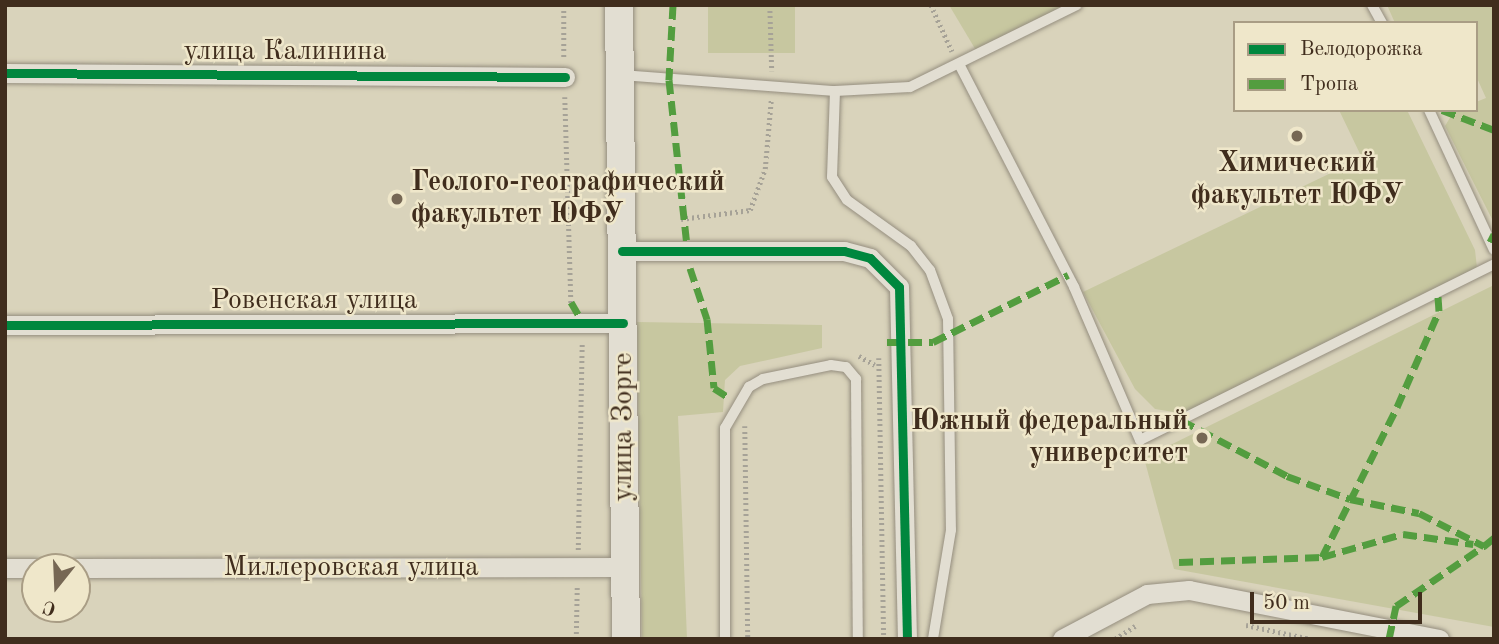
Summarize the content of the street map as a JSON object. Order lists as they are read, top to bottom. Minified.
{"streets":{"main road":["улица Зорге"],"street":["улица Калинина","Ровенская улица","Миллеровская улица"]},"crossings":[["Ровенская улица","улица Зорге"],["улица Зорге","Миллеровская улица"]],"places":["Химический факультет ЮФУ","Геолого-географический факультет ЮФУ","Южный федеральный университет"],"legend":["Велодорожка","Тропа"],"scale_bar":"50 m","north":"bottom"}
